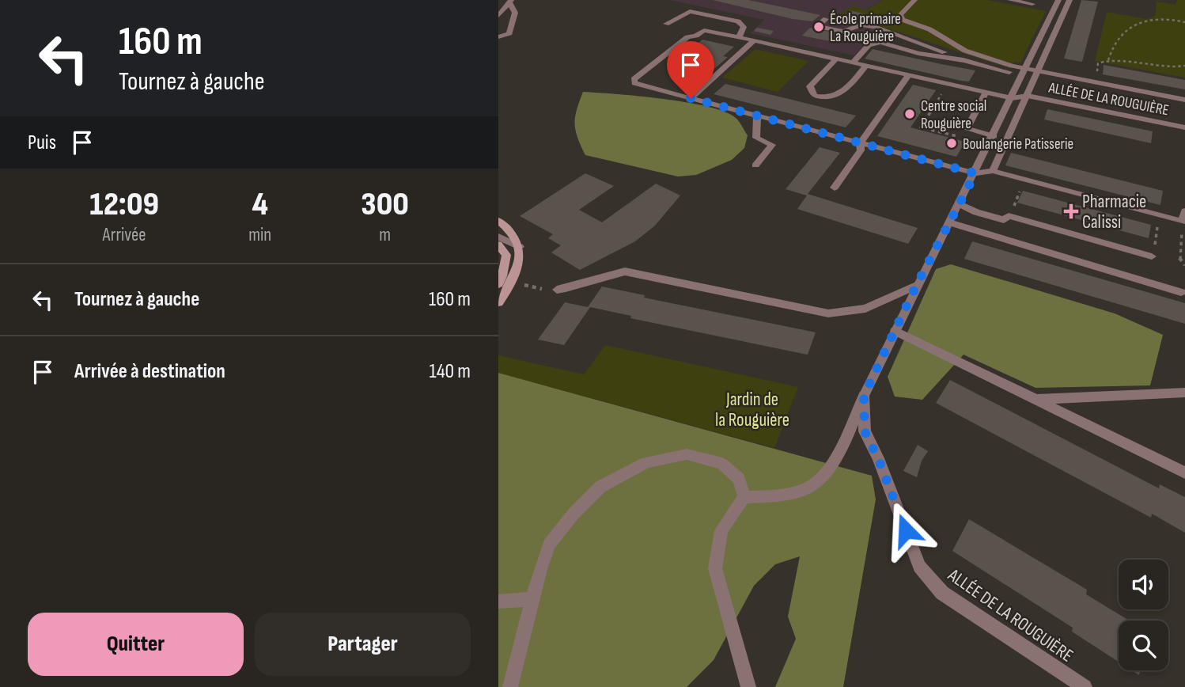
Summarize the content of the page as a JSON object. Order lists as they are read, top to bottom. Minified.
{"streets":{"street":["ALLÉE DE LA ROUGUIÈRE"]},"parks":["Jardin de la Rouguière"],"places":{"other":["École primaire La Rouguière","Centre social Rouguière","Boulangerie Patisserie"],"health":["Pharmacie Calissi"]},"page":{"turn":["160 m","Tournez à gauche"],"then":"Puis","eta":["12:09","Arrivée","4","min","300","m"],"list":[{"name":"Tournez à gauche","value":"160 m"},{"name":"Arrivée à destination","value":"140 m"}],"buttons":["Quitter","Partager"]}}
